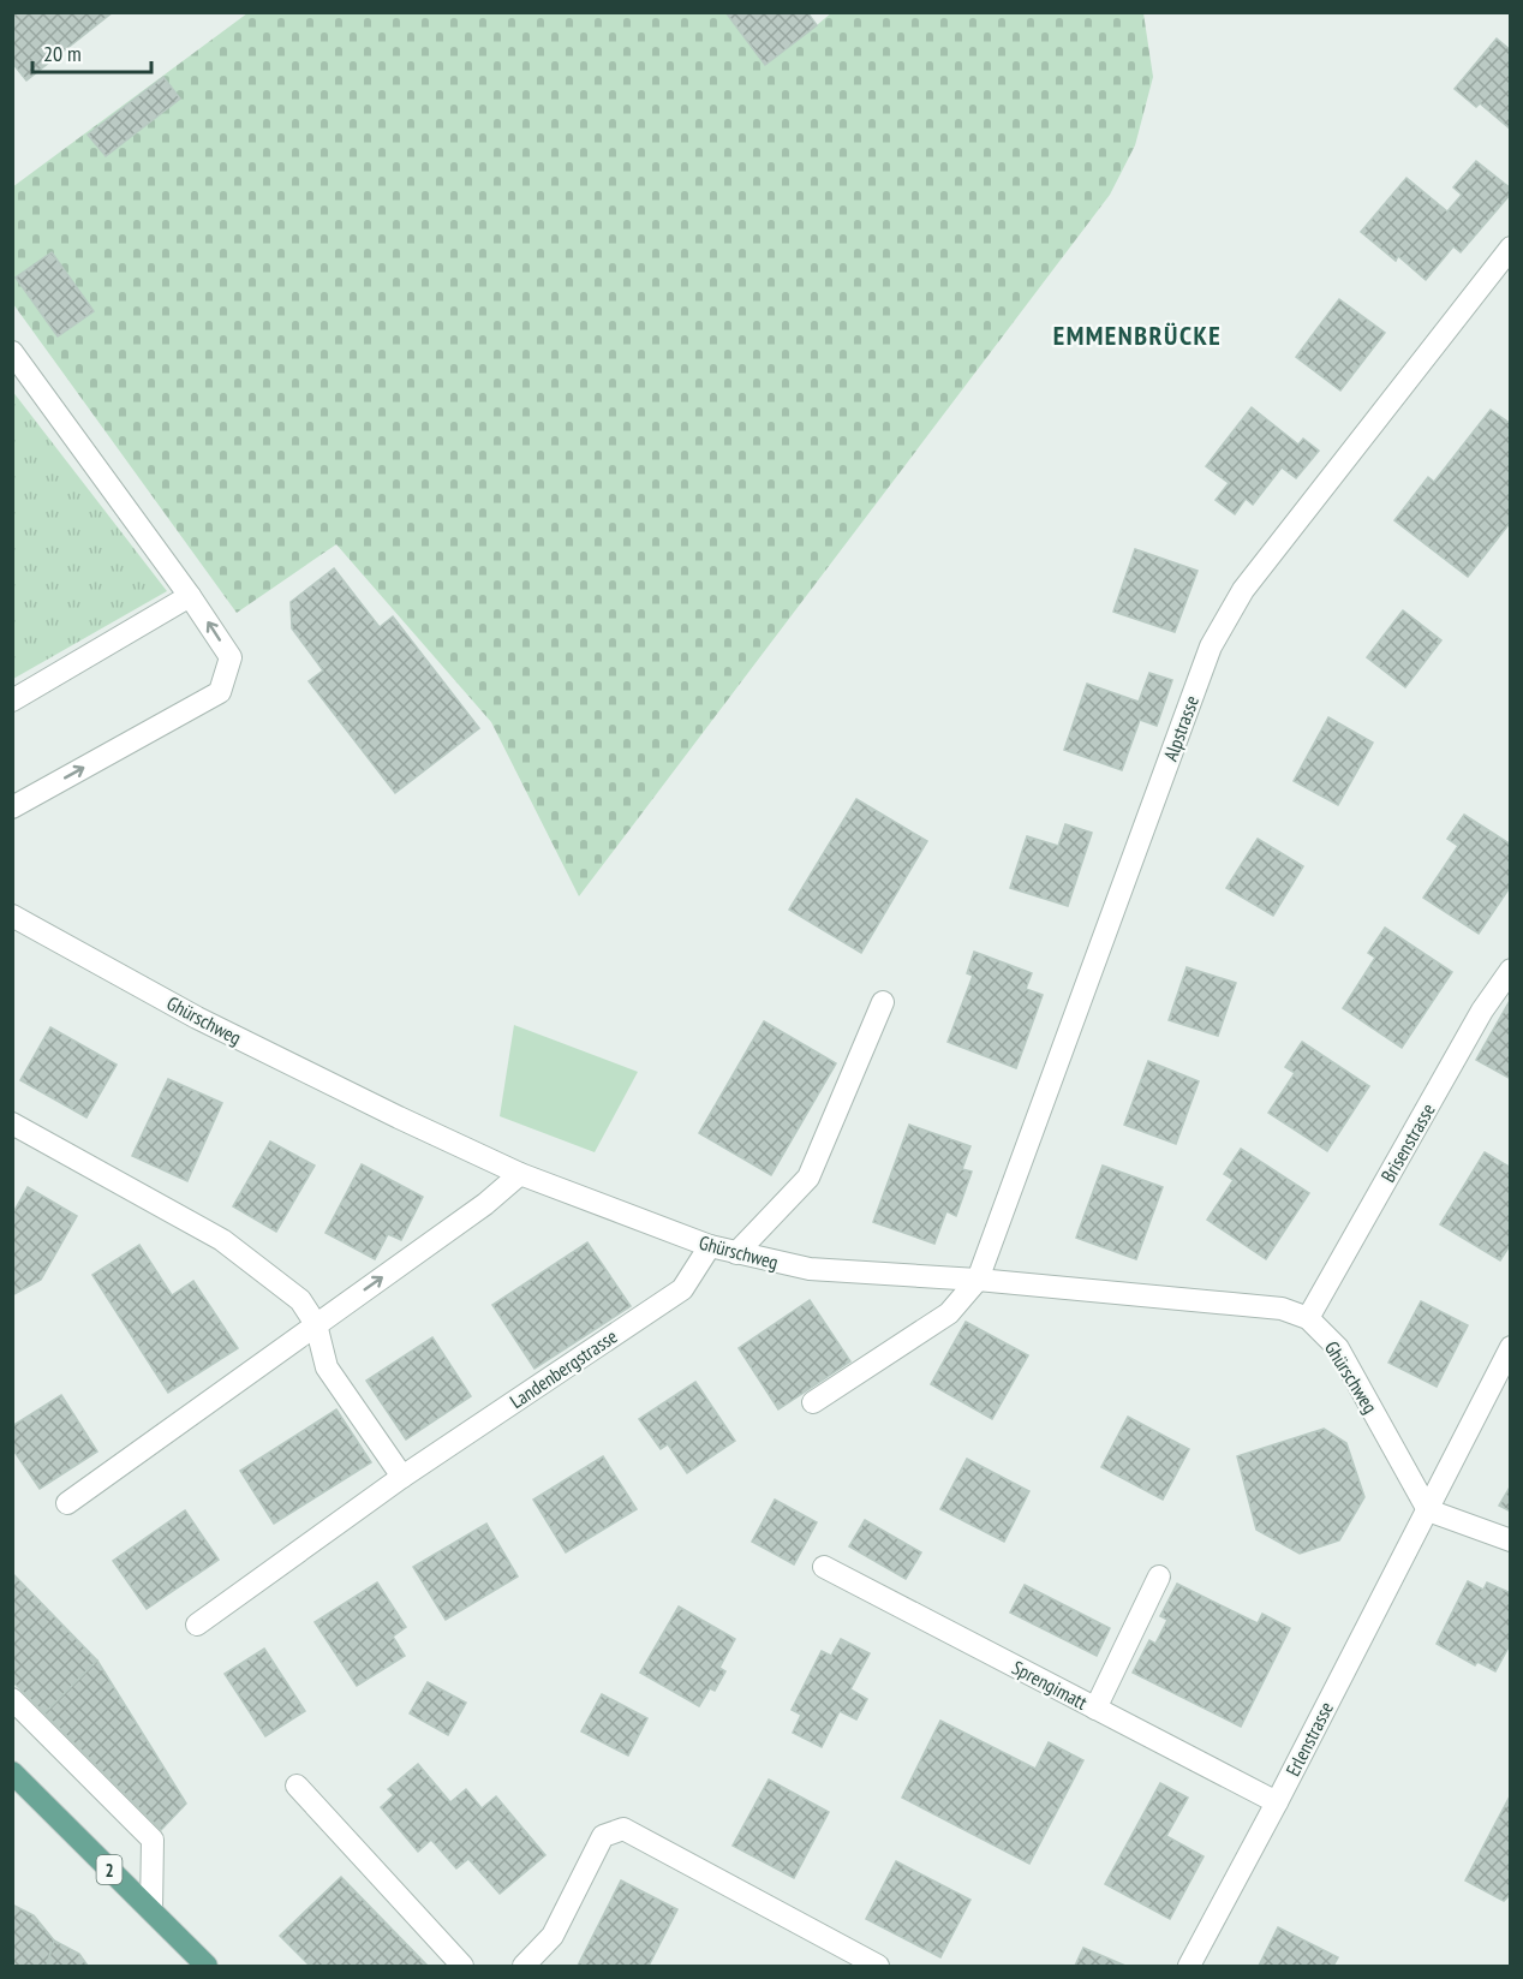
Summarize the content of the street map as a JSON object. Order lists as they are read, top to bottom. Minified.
{"streets":{"main road":["2"],"street":["Alpstrasse","Ghürschweg","Brisenstrasse","Landenbergstrasse","Sprengimatt","Erlenstrasse"]},"crossings":[["Alpstrasse","Ghürschweg"],["Ghürschweg","Brisenstrasse"],["Ghürschweg","Landenbergstrasse"],["Ghürschweg","Erlenstrasse"],["Sprengimatt","Erlenstrasse"]],"districts":["EMMENBRÜCKE"],"scale_bar":"20 m"}
